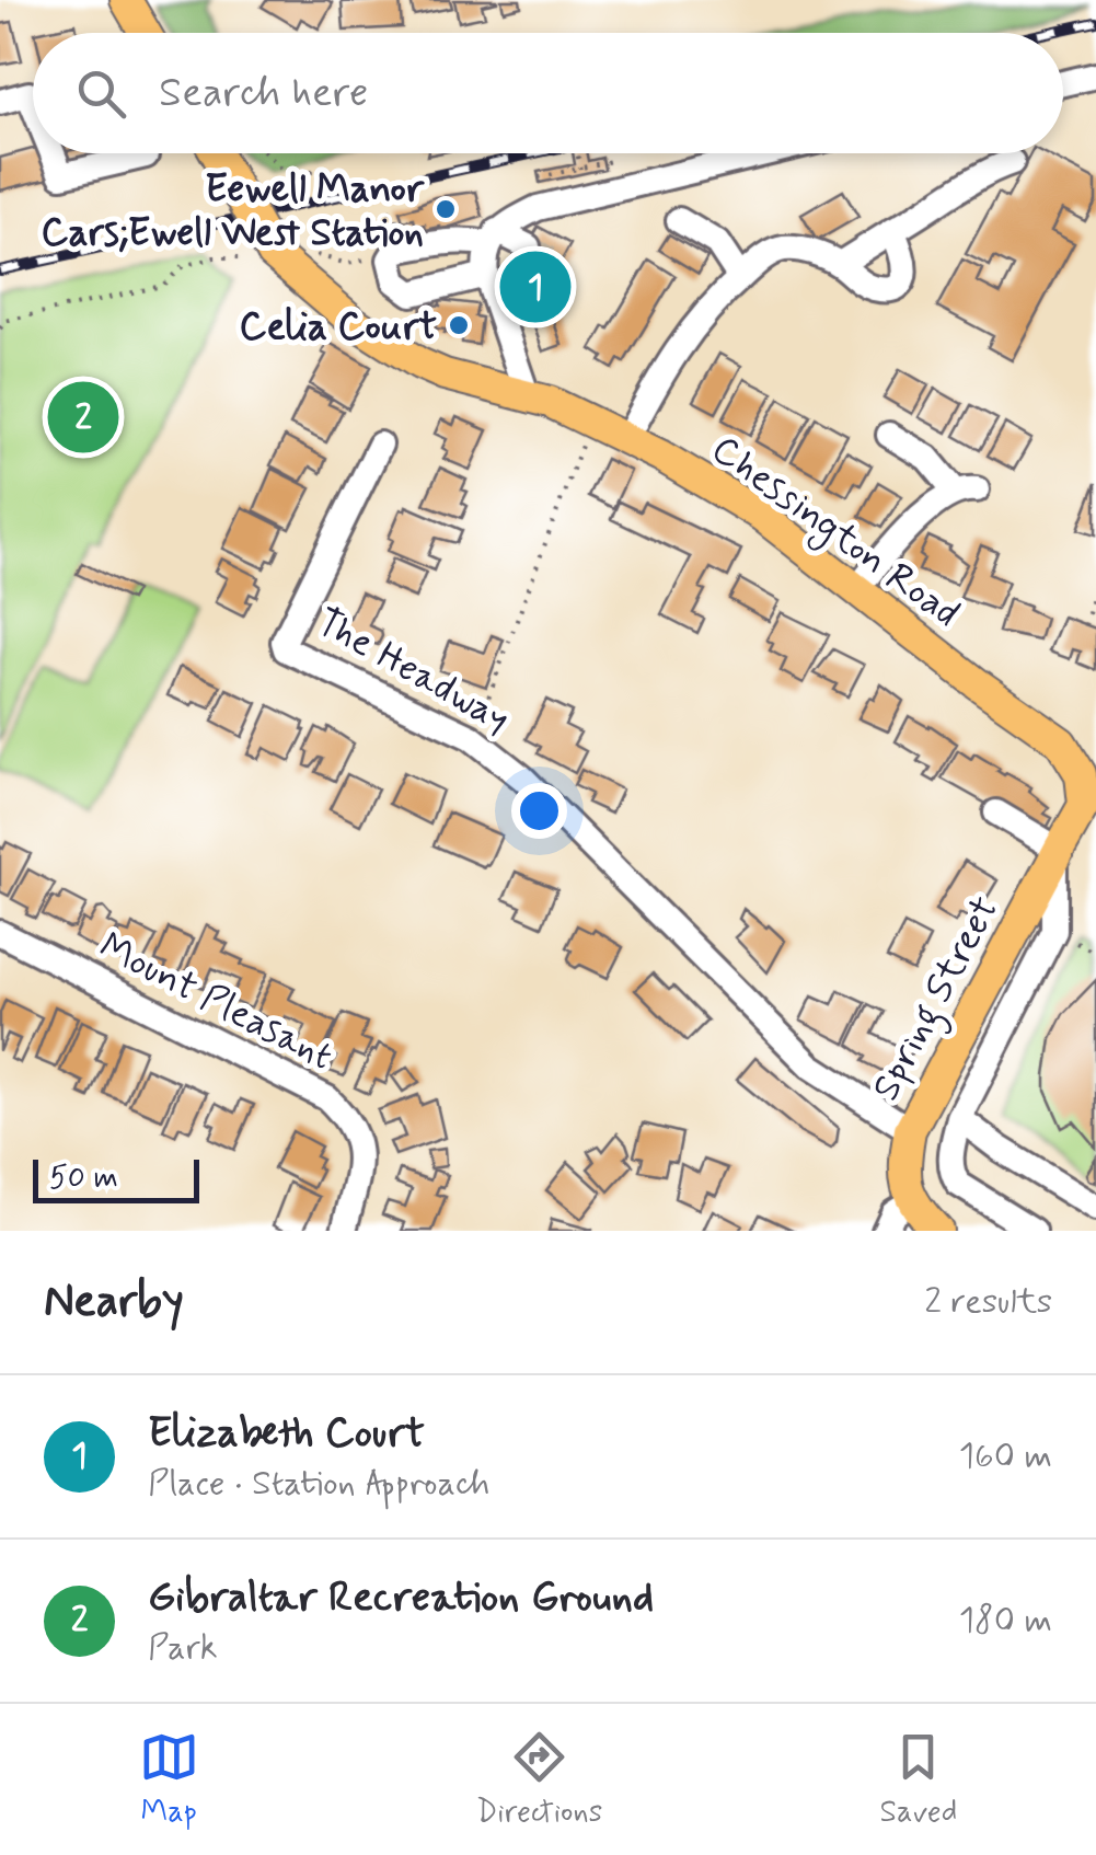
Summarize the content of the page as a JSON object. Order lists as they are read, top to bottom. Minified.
{"streets":{"main road":["Chessington Road","Spring Street"],"street":["The Headway","Mount Pleasant"]},"crossings":[["The Headway","Spring Street"]],"places":["Eewell Manor Cars;Ewell West Station","Celia Court"],"scale_bar":"50 m","page":{"search":"Search here","pins":["1","2"],"scale":"50 m","heading":["Nearby","2 results"],"list":[{"mark":"1","name":"Elizabeth Court","note":"Place · Station Approach","value":"160 m"},{"mark":"2","name":"Gibraltar Recreation Ground","note":"Park","value":"180 m"}],"nav":["Map","Directions","Saved"]}}
